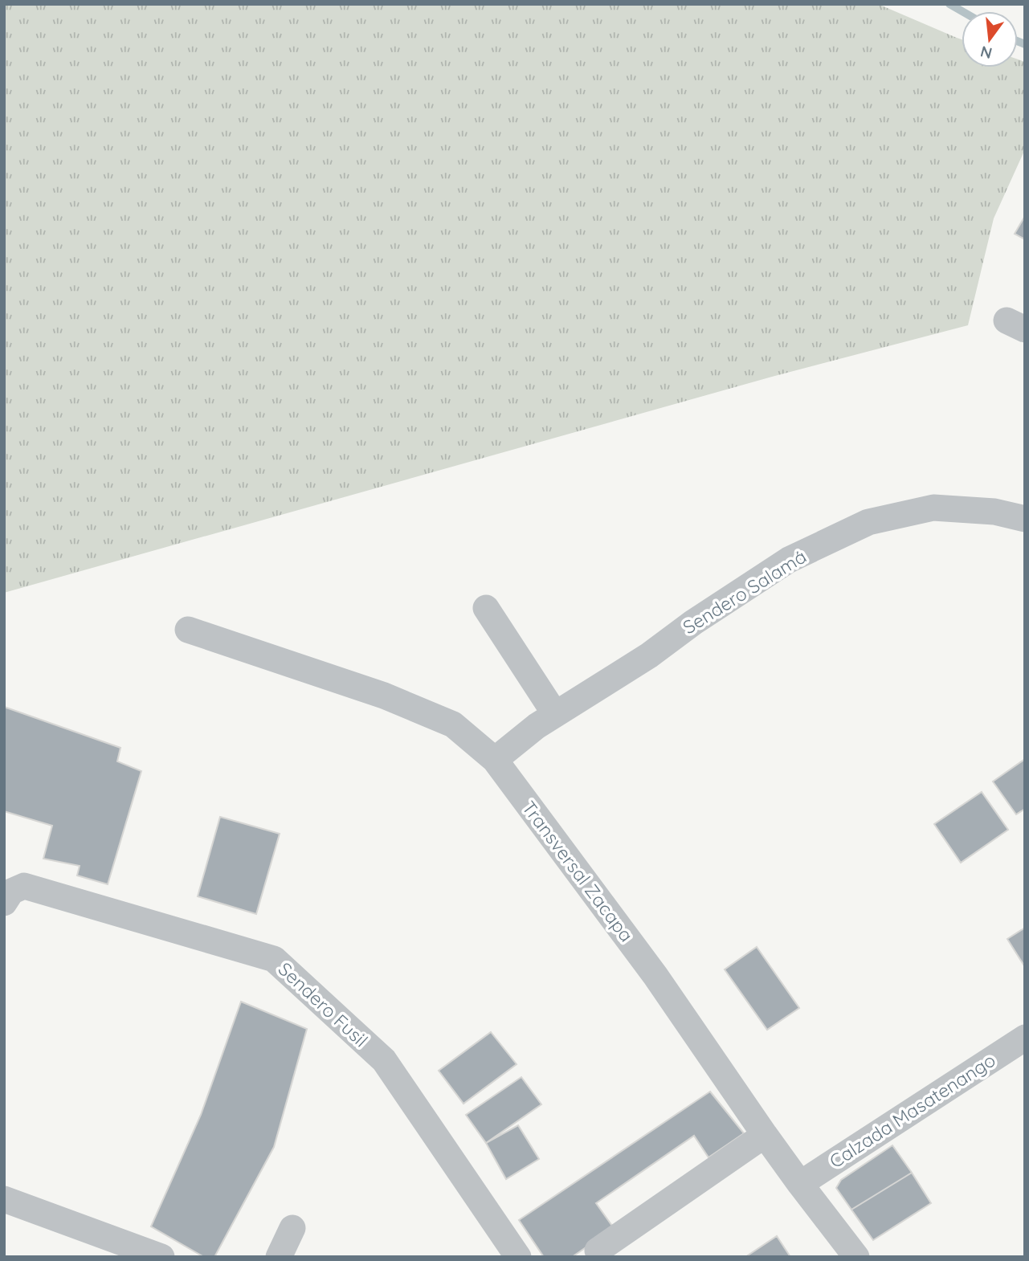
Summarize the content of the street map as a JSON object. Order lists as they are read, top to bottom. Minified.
{"streets":{"street":["Sendero Salamá","Transversal Zacapa","Sendero Fusil","Calzada Masatenango"]},"crossings":[["Sendero Salamá","Transversal Zacapa"],["Transversal Zacapa","Calzada Masatenango"]],"north":"bottom"}
